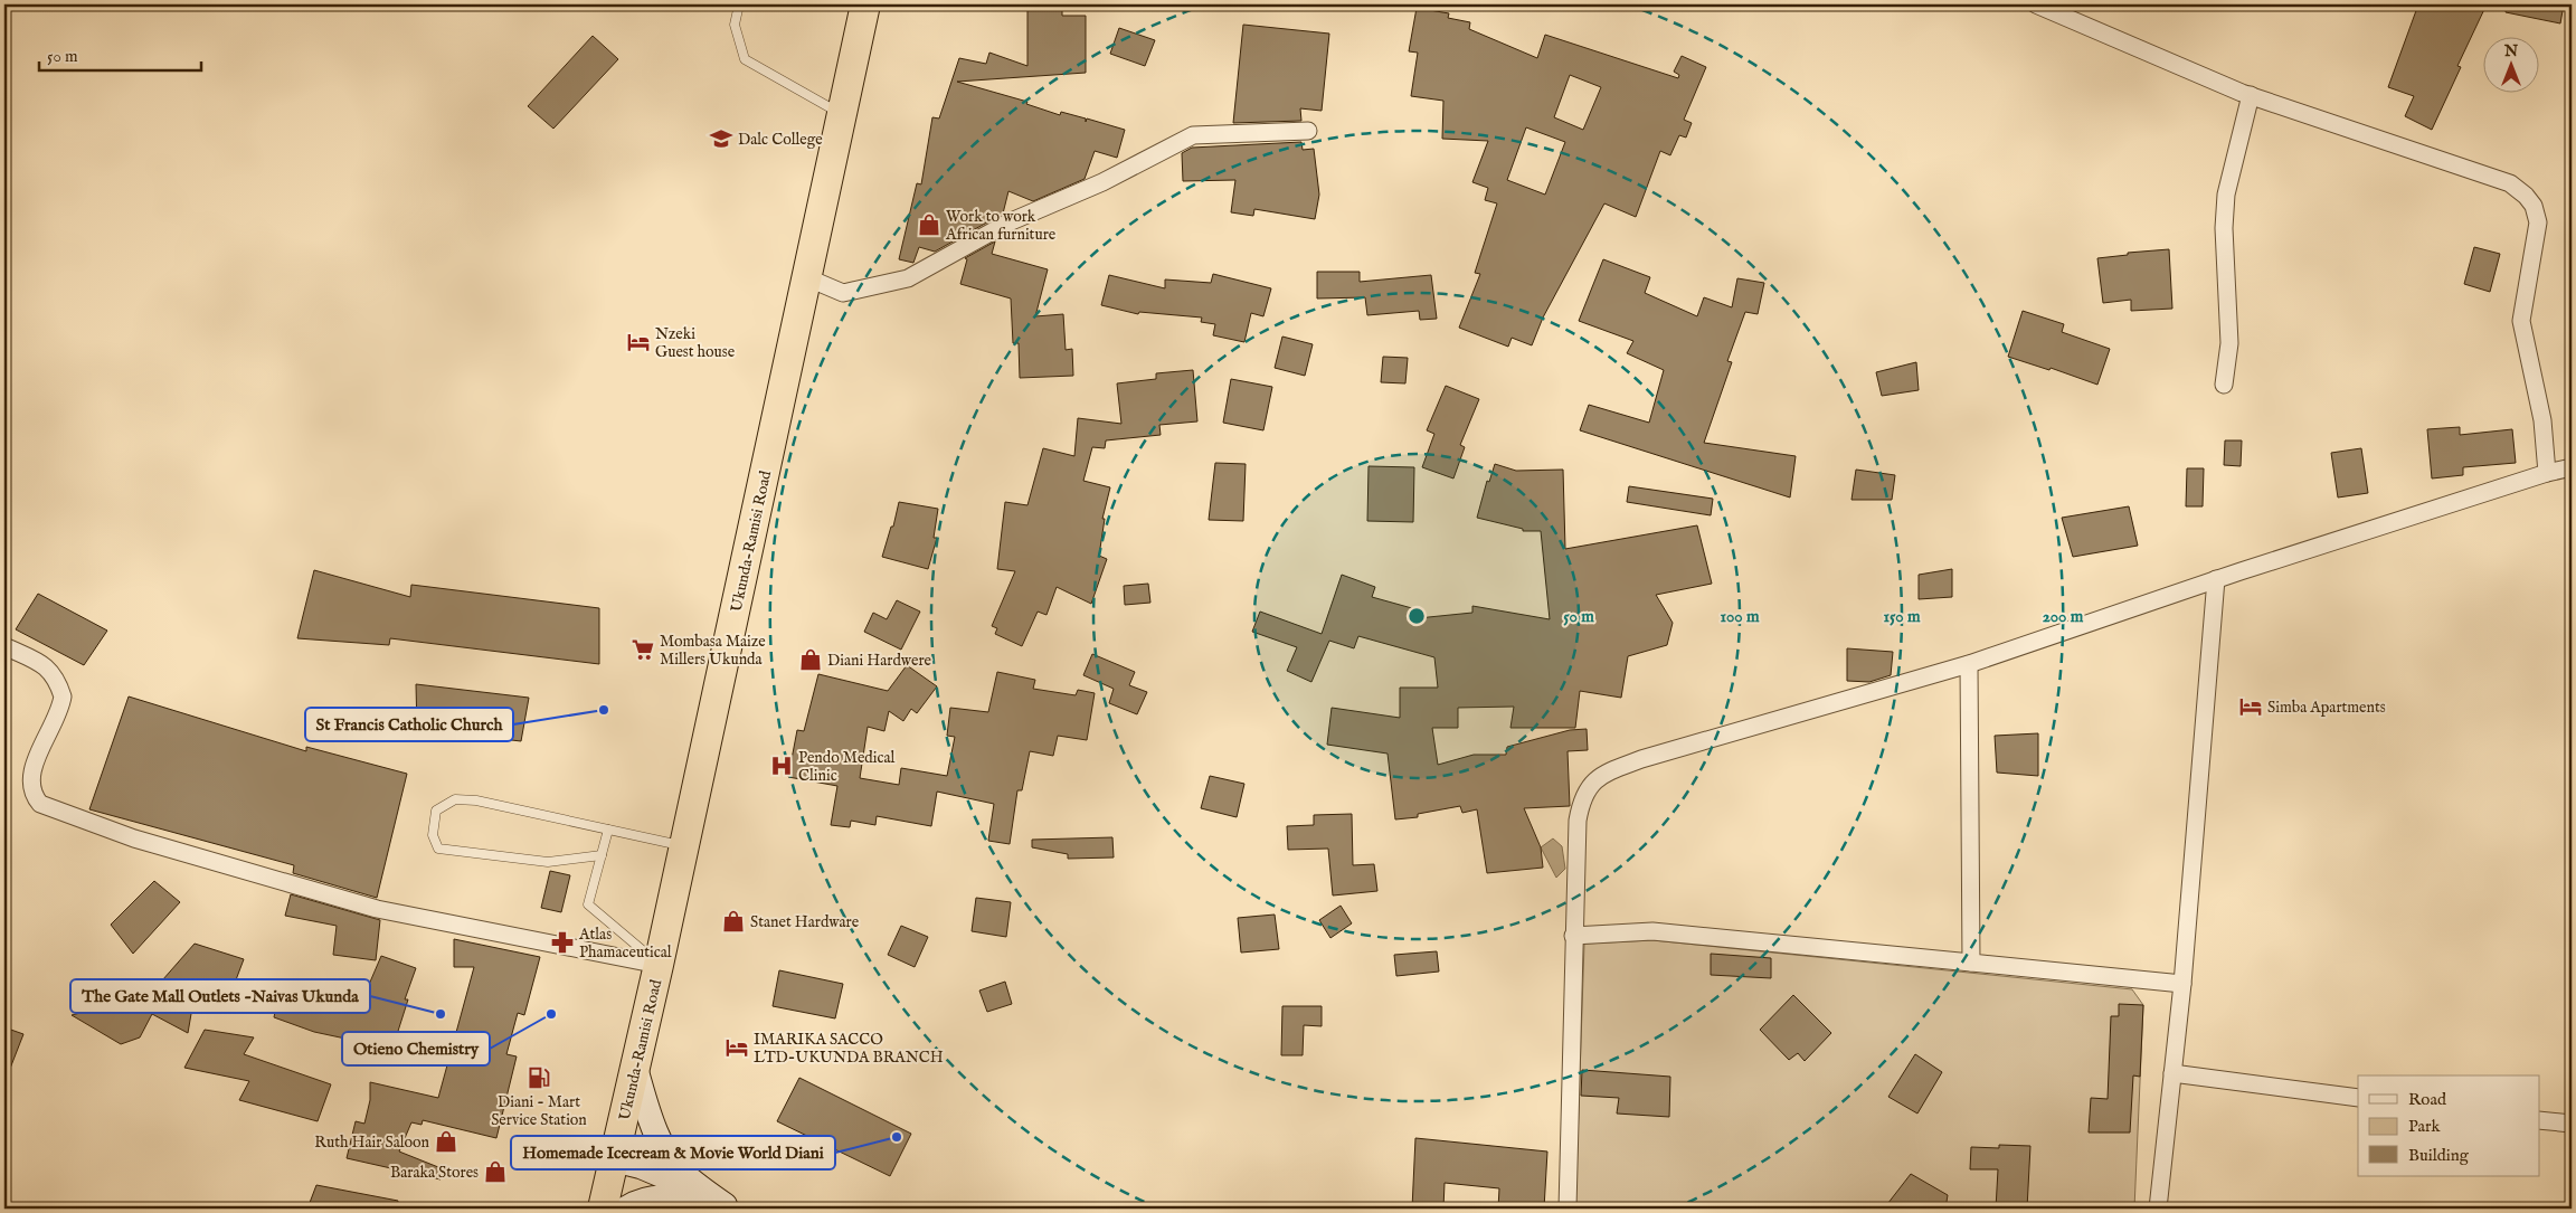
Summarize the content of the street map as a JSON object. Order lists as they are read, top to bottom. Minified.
{"streets":{"highway":["Ukunda-Ramisi Road"]},"places":{"school or university":["Dalc College"],"shop":["Work to work African furniture","Diani Hardwere","Stanet Hardware","Ruth Hair Saloon","Baraka Stores"],"hotel":["Nzeki Guest house","Simba Apartments","IMARIKA SACCO LTD-UKUNDA BRANCH"],"supermarket":["Mombasa Maize Millers Ukunda"],"other":["St Francis Catholic Church","The Gate Mall Outlets -Naivas Ukunda","Otieno Chemistry","Homemade Icecream & Movie World Diani"],"hospital":["Pendo Medical Clinic"],"pharmacy":["Atlas Phamaceutical"],"fuel station":["Diani - Mart Service Station"]},"legend":["Road","Park","Building"],"scale_bar":"50 m","north":"top","rings":["50 m","100 m","150 m","200 m"]}
